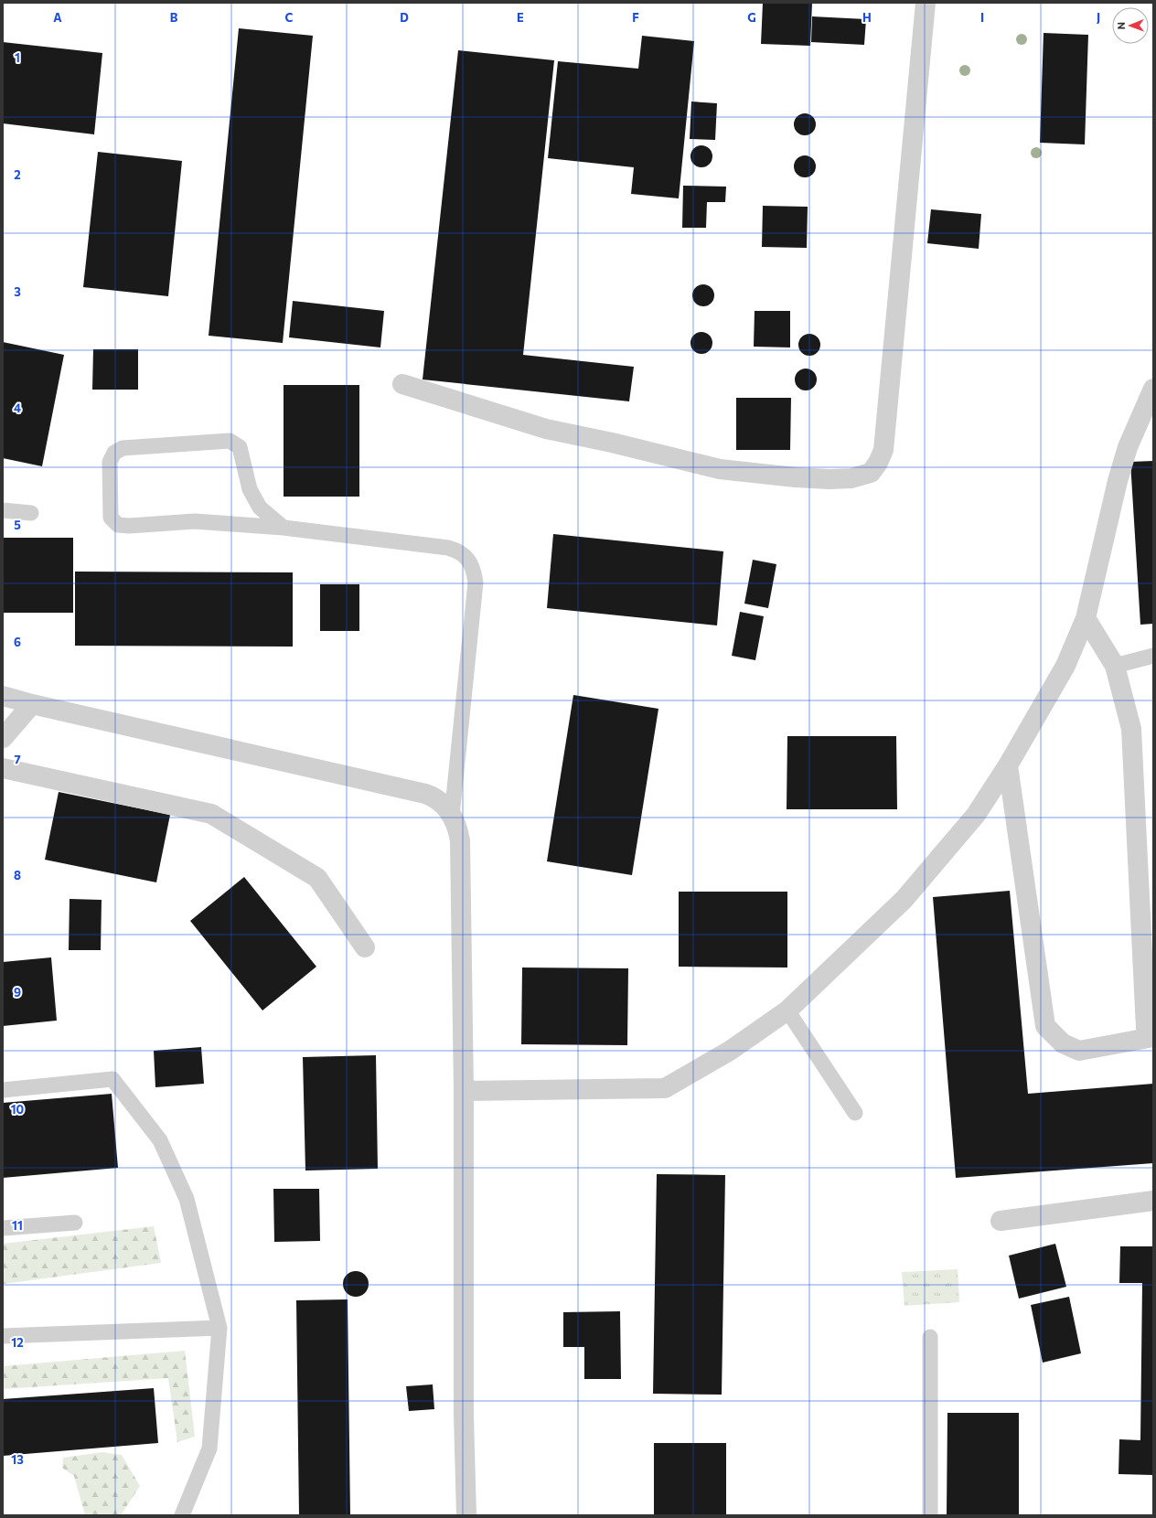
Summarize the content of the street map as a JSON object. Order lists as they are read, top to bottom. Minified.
{"north":"left","grid":{"columns":["A","B","C","D","E","F","G","H","I","J"],"rows":["1","2","3","4","5","6","7","8","9","10","11","12","13"]}}
